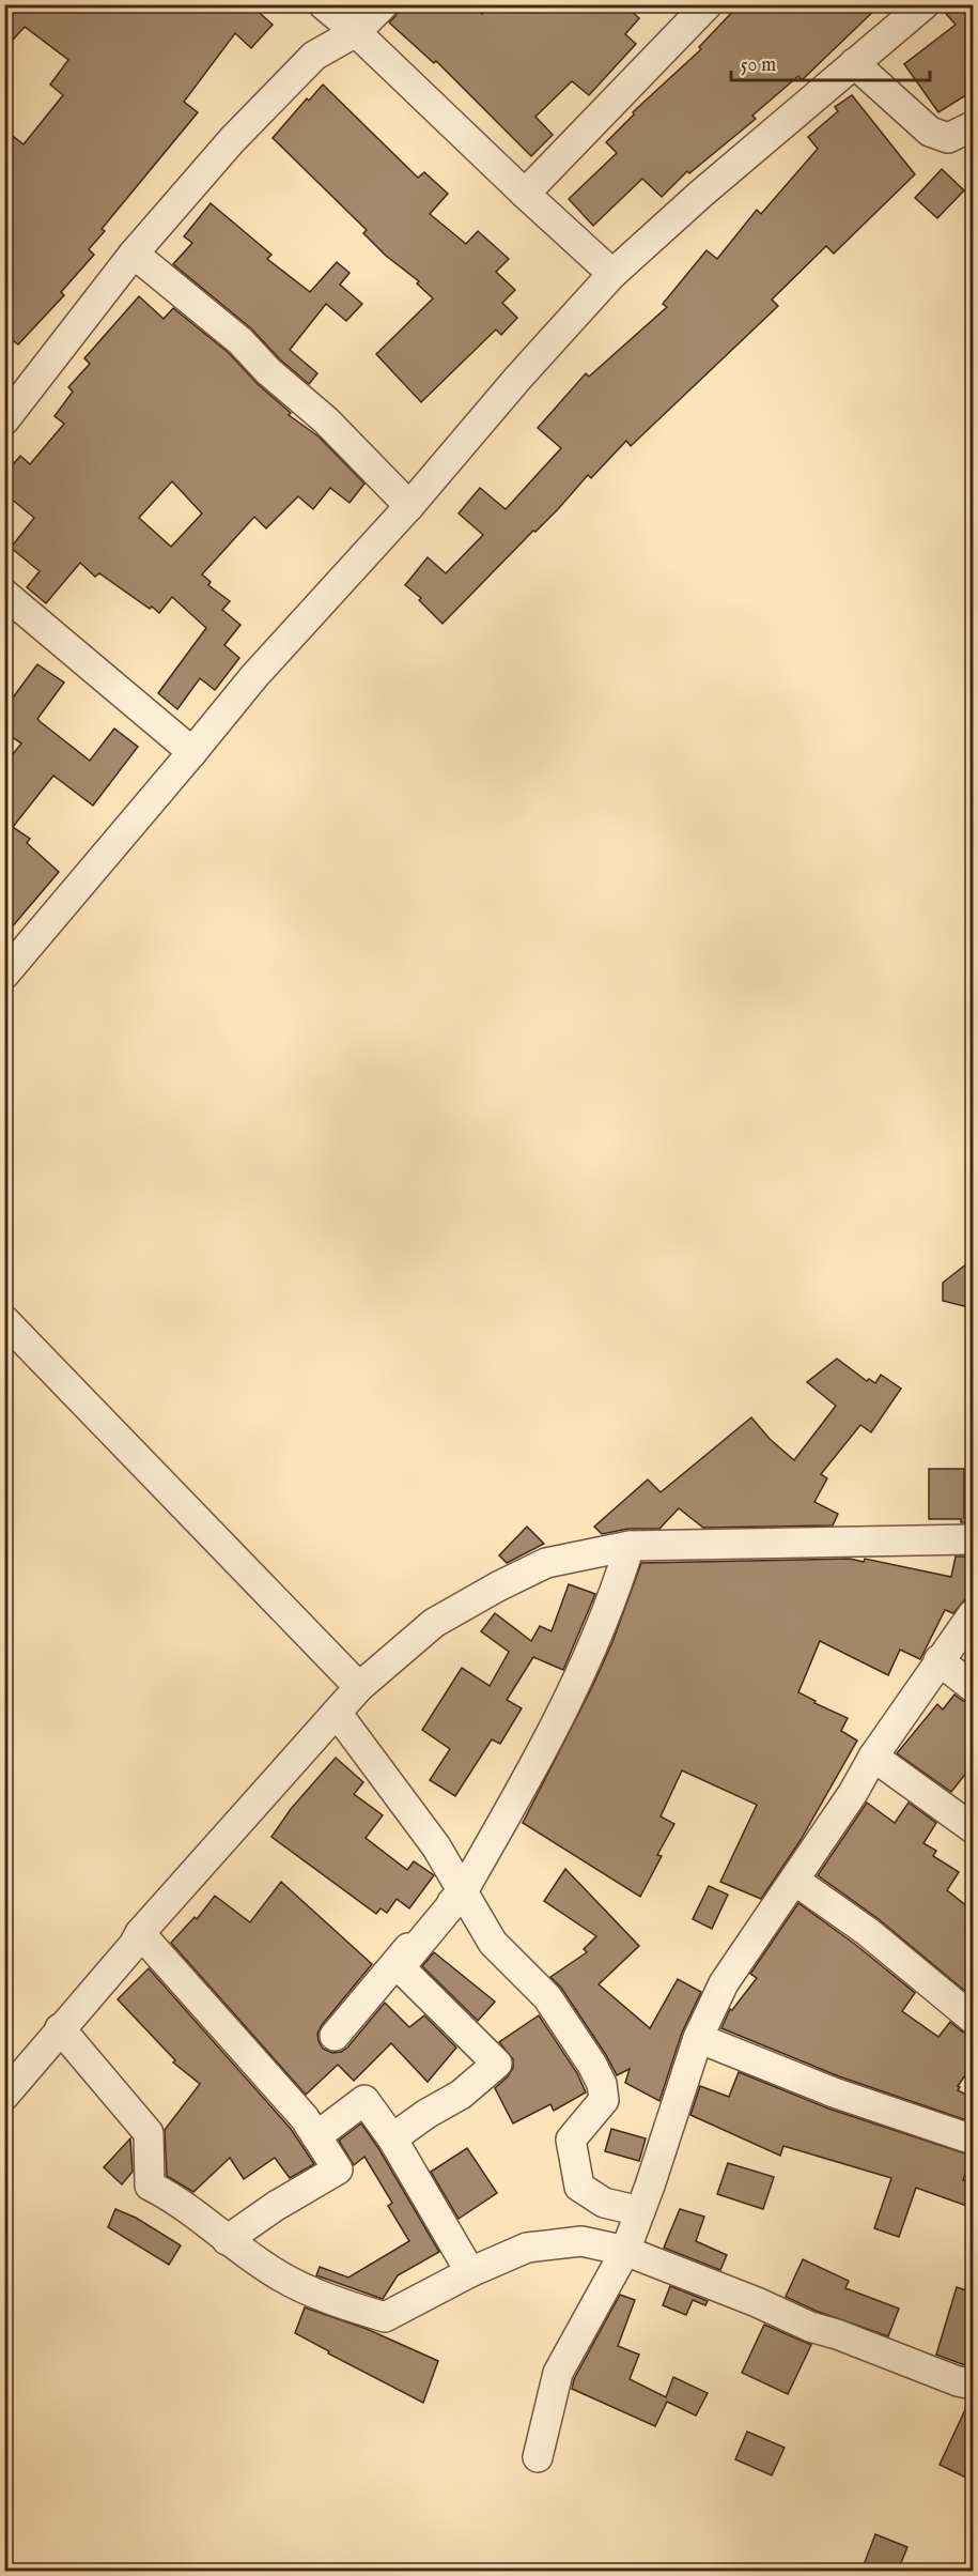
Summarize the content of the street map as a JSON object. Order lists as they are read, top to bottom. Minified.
{"scale_bar":"50 m"}
